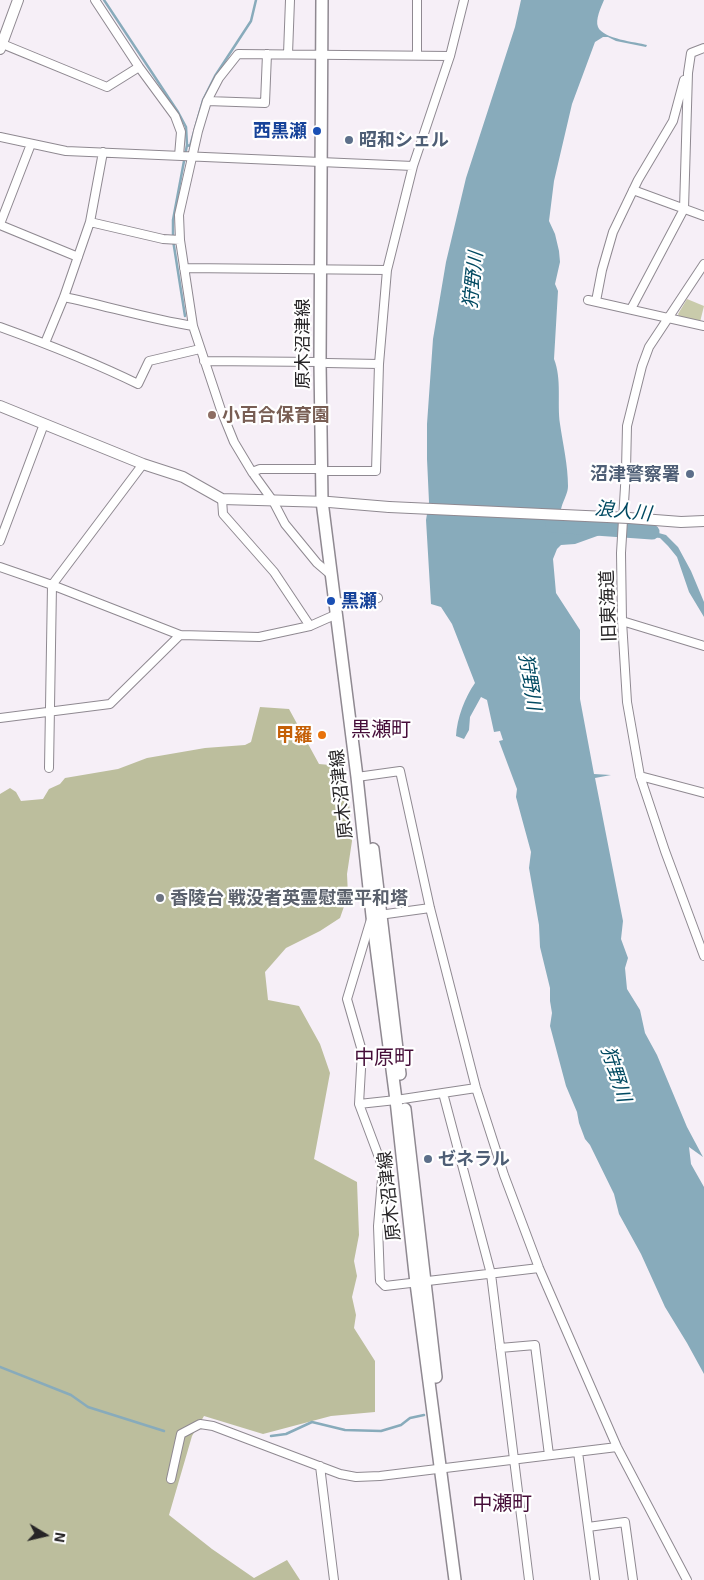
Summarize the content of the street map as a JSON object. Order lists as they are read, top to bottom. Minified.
{"streets":{"main road":["原木沼津線"],"street":["旧東海道"]},"districts":["黒瀬町","中原町","中瀬町"],"water":["狩野川","浪人川"],"places":["西黒瀬","昭和シェル","小百合保育園","沼津警察署","黒瀬","甲羅","香陵台 戦没者英霊慰霊平和塔","ゼネラル"],"north":"right"}
